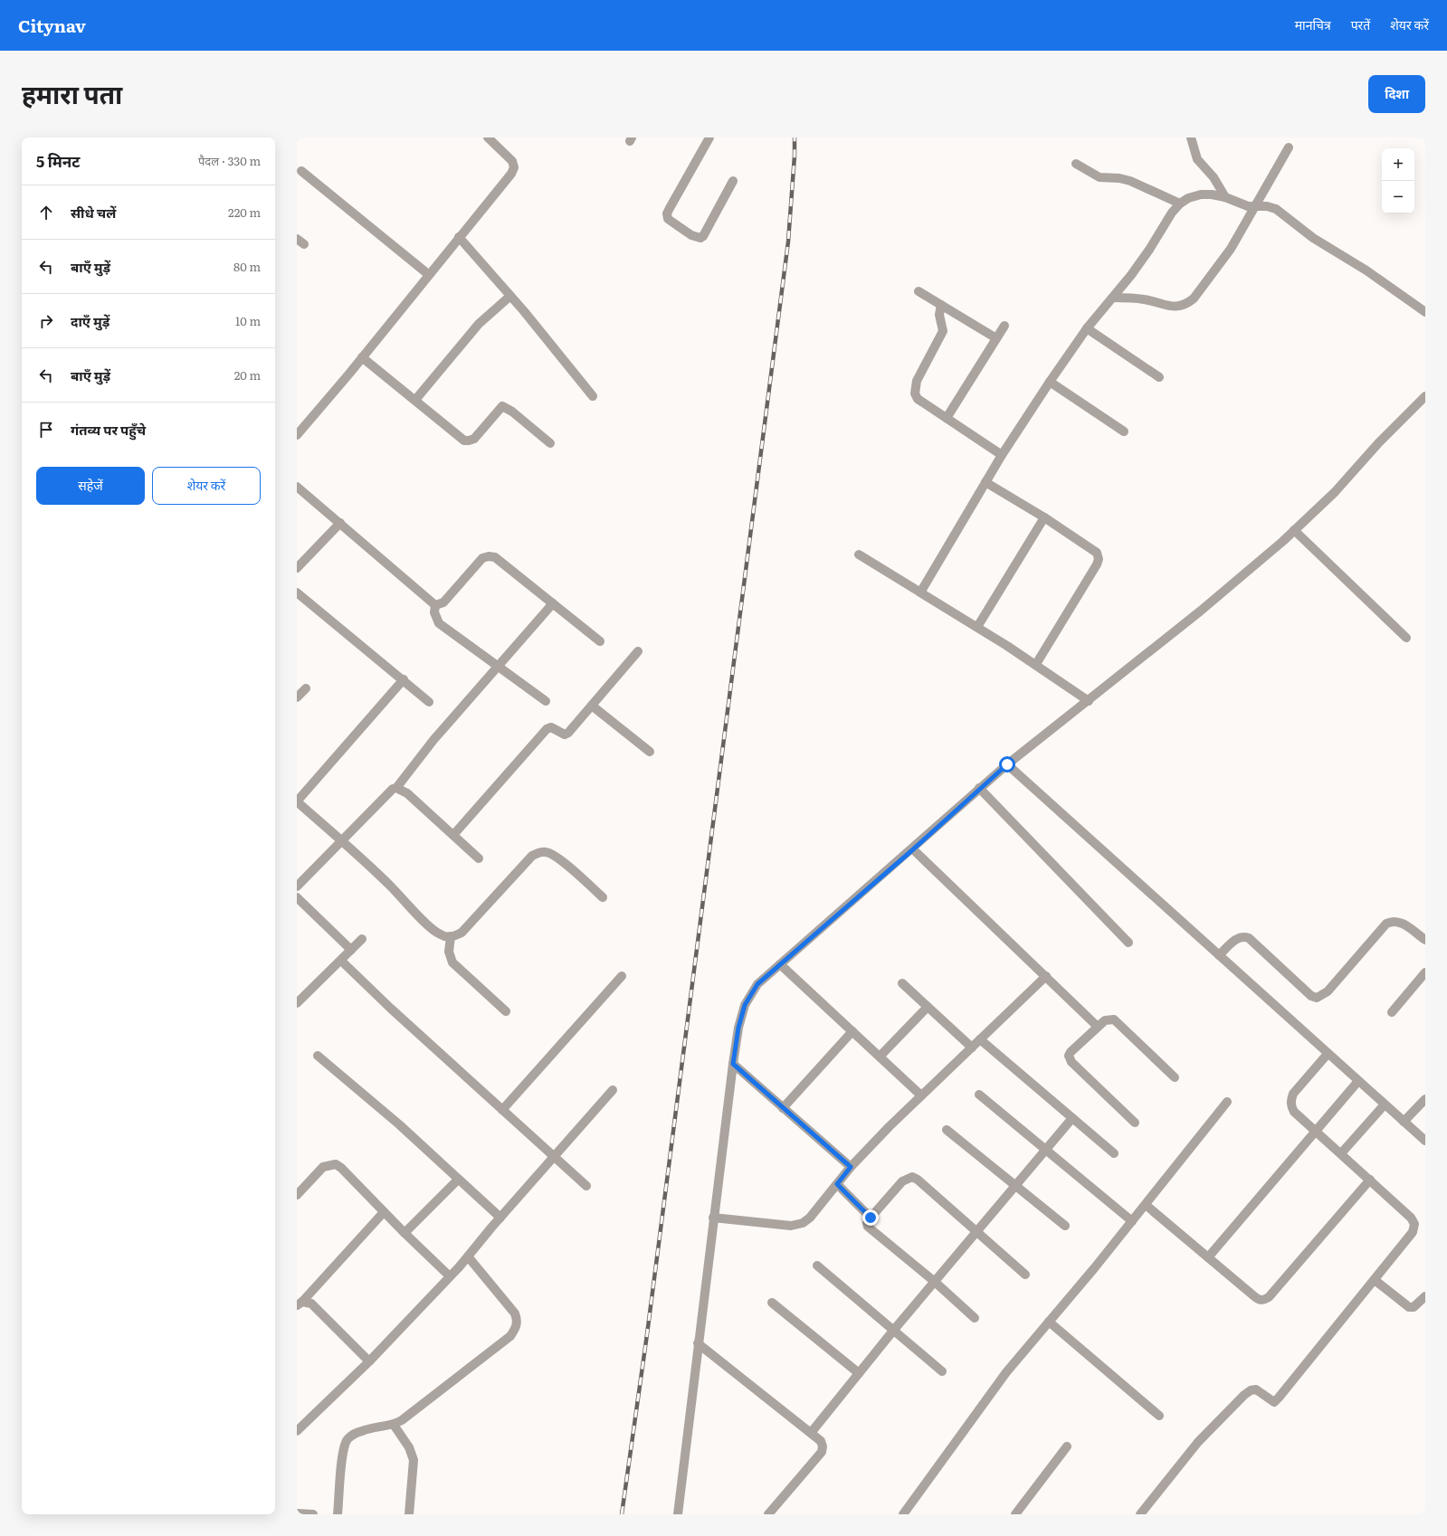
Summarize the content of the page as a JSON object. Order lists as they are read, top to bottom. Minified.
{"page":{"header":"Citynav","nav":["मानचित्र","परतें","शेयर करें"],"title":"हमारा पता","buttons":["दिशा",["सहेजें","शेयर करें"]],"heading":["5 मिनट","पैदल · 330 m"],"map_buttons":["+","−"],"list":[["सीधे चलें","220 m"],["बाएँ मुड़ें","80 m"],["दाएँ मुड़ें","10 m"],["बाएँ मुड़ें","20 m"],"गंतव्य पर पहुँचे"]}}
